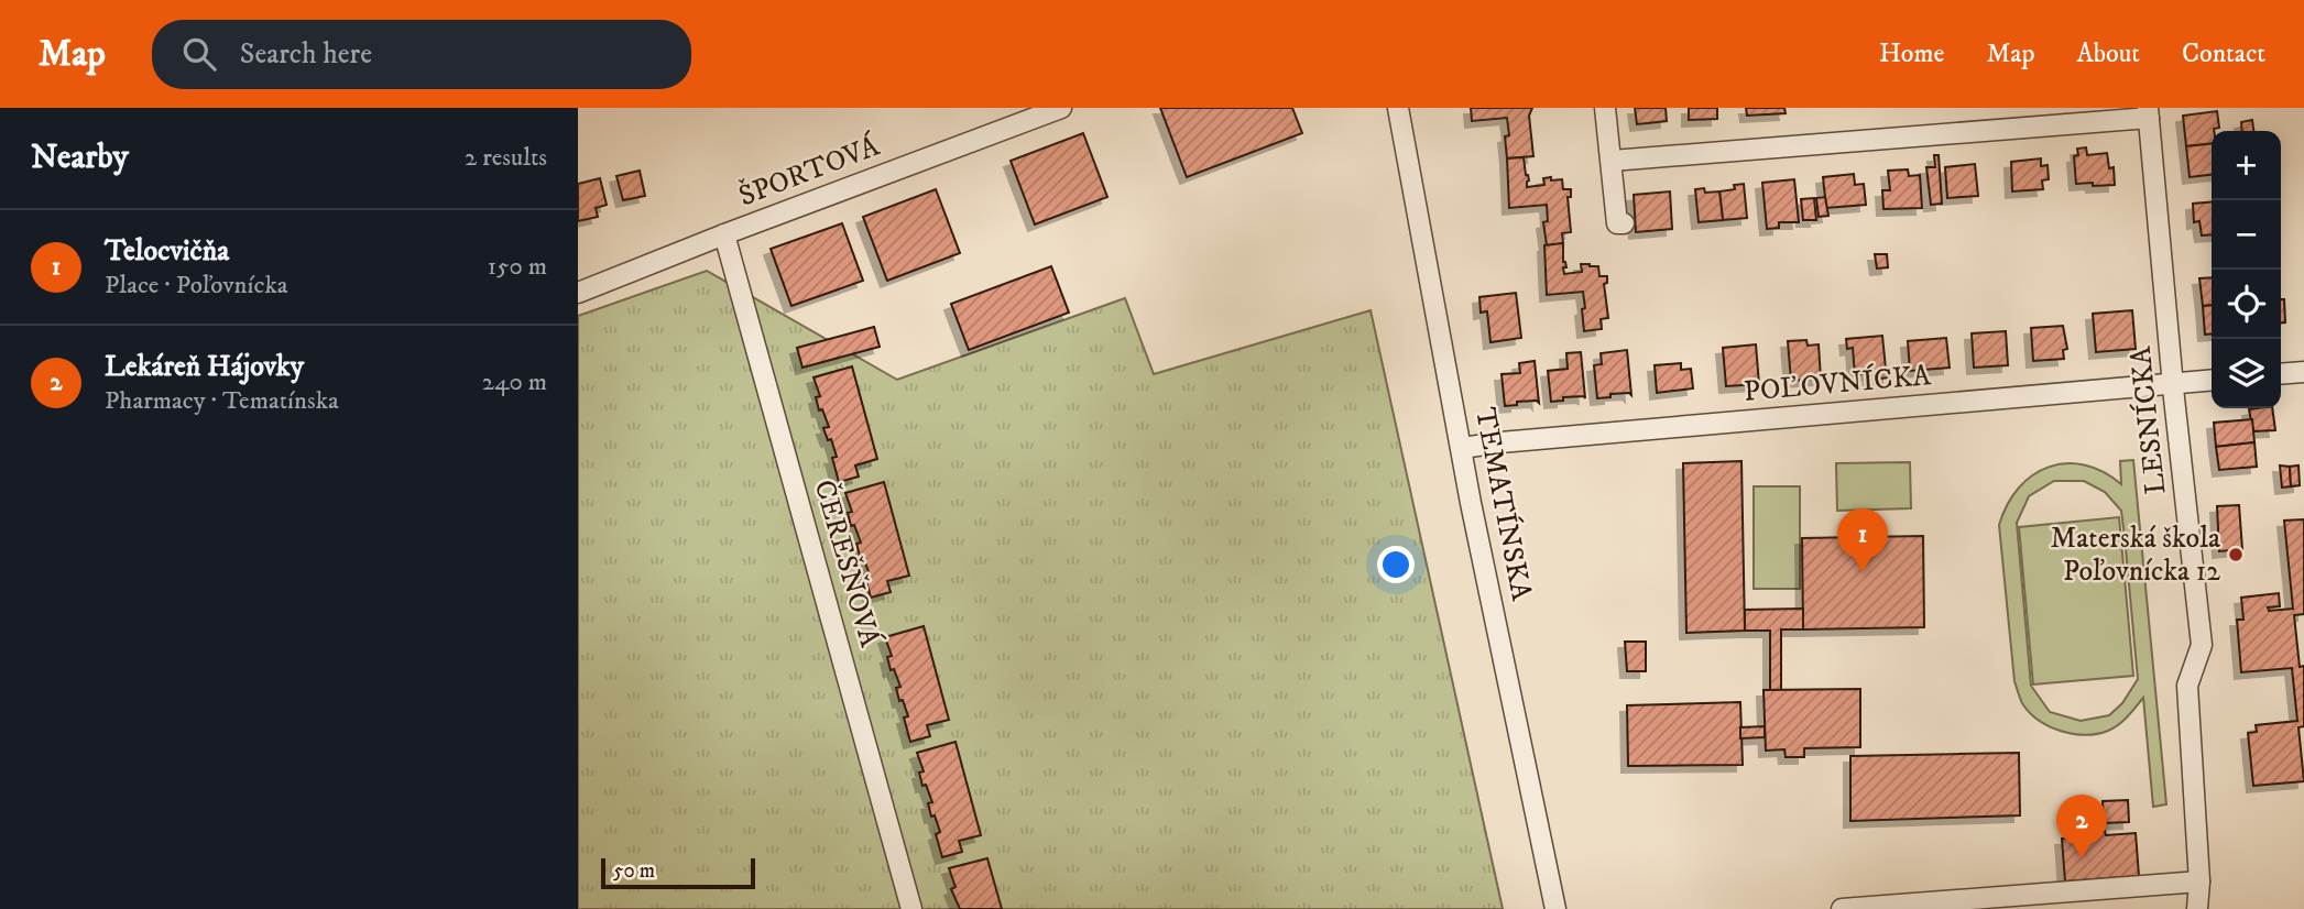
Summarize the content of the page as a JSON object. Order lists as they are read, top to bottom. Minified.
{"streets":{"street":["ŠPORTOVÁ","POĽOVNÍCKA","LESNÍCKA","TEMATÍNSKA","ČEREŠŇOVÁ"]},"crossings":[["ŠPORTOVÁ","ČEREŠŇOVÁ"],["POĽOVNÍCKA","LESNÍCKA"],["POĽOVNÍCKA","TEMATÍNSKA"]],"places":["Materská škola Poľovnícka 12"],"scale_bar":"50 m","page":{"header":"Map","search":"Search here","nav":["Home","Map","About","Contact"],"heading":["Nearby","2 results"],"map_buttons":["+","−"],"list":[{"mark":"1","name":"Telocvičňa","note":"Place · Poľovnícka","value":"150 m"},{"mark":"2","name":"Lekáreň Hájovky","note":"Pharmacy · Tematínska","value":"240 m"}],"pins":["1","2"],"scale":"50 m"}}
